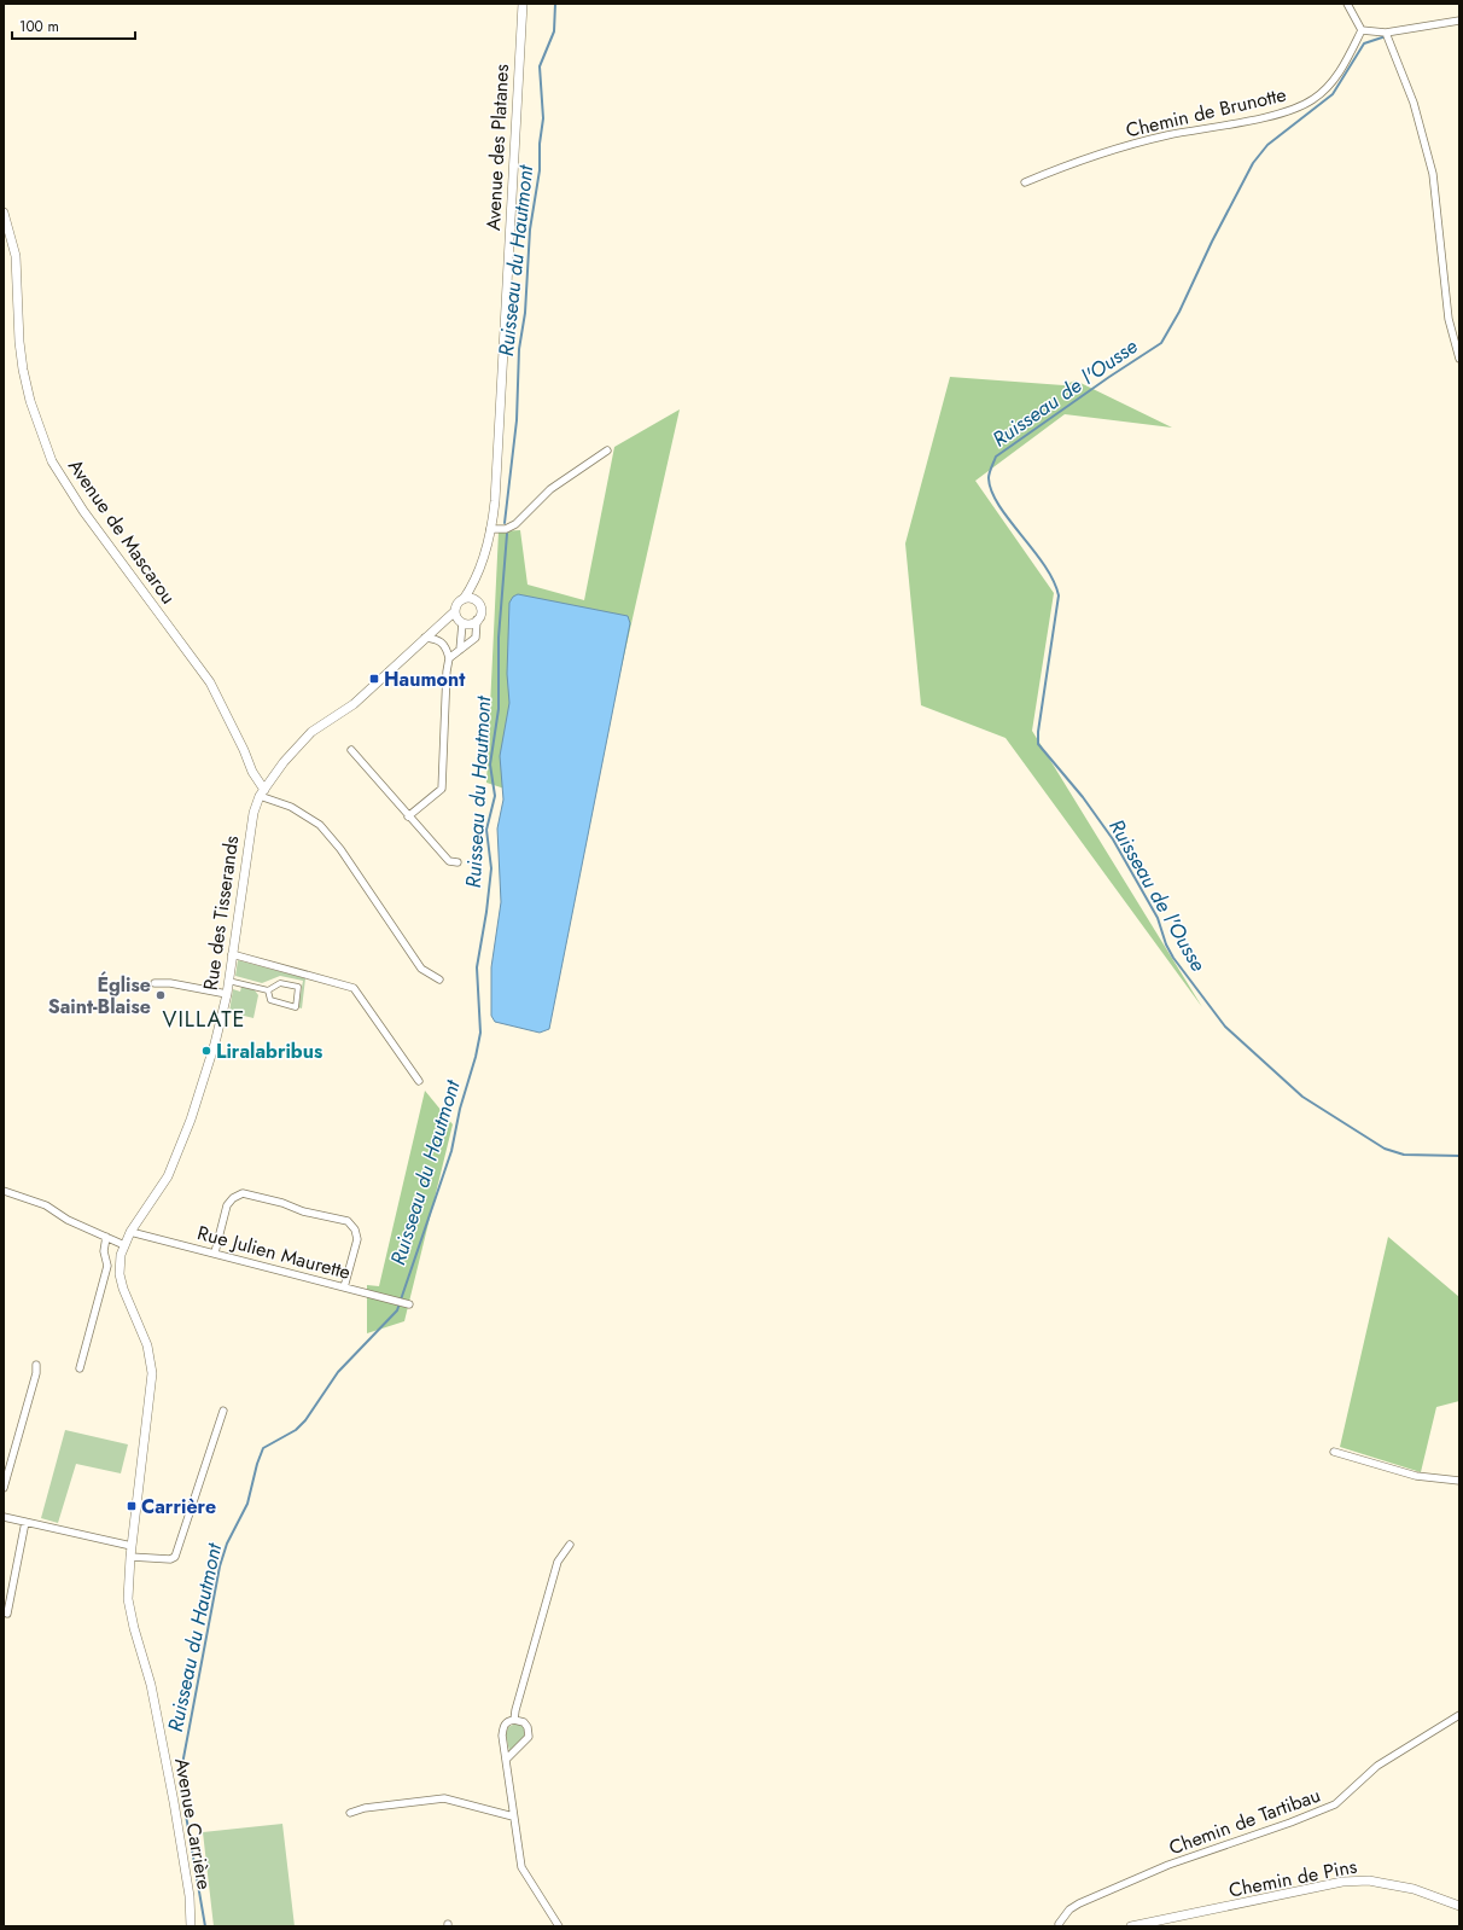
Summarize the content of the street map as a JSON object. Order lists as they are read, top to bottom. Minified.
{"streets":{"street":["Chemin de Brunotte","Avenue des Platanes","Avenue de Mascarou","Rue des Tisserands","Rue Julien Maurette","Chemin de Tartibau","Avenue Carrière","Chemin de Pins"]},"crossings":[["Avenue de Mascarou","Rue des Tisserands"],["Rue des Tisserands","Rue Julien Maurette"],["Rue des Tisserands","Avenue Carrière"]],"districts":["VILLATE"],"water":["Ruisseau du Hautmont","Ruisseau de l'Ousse"],"places":{"transit":["Haumont","Carrière"],"other":["Église Saint-Blaise","Liralabribus"]},"scale_bar":"100 m"}
